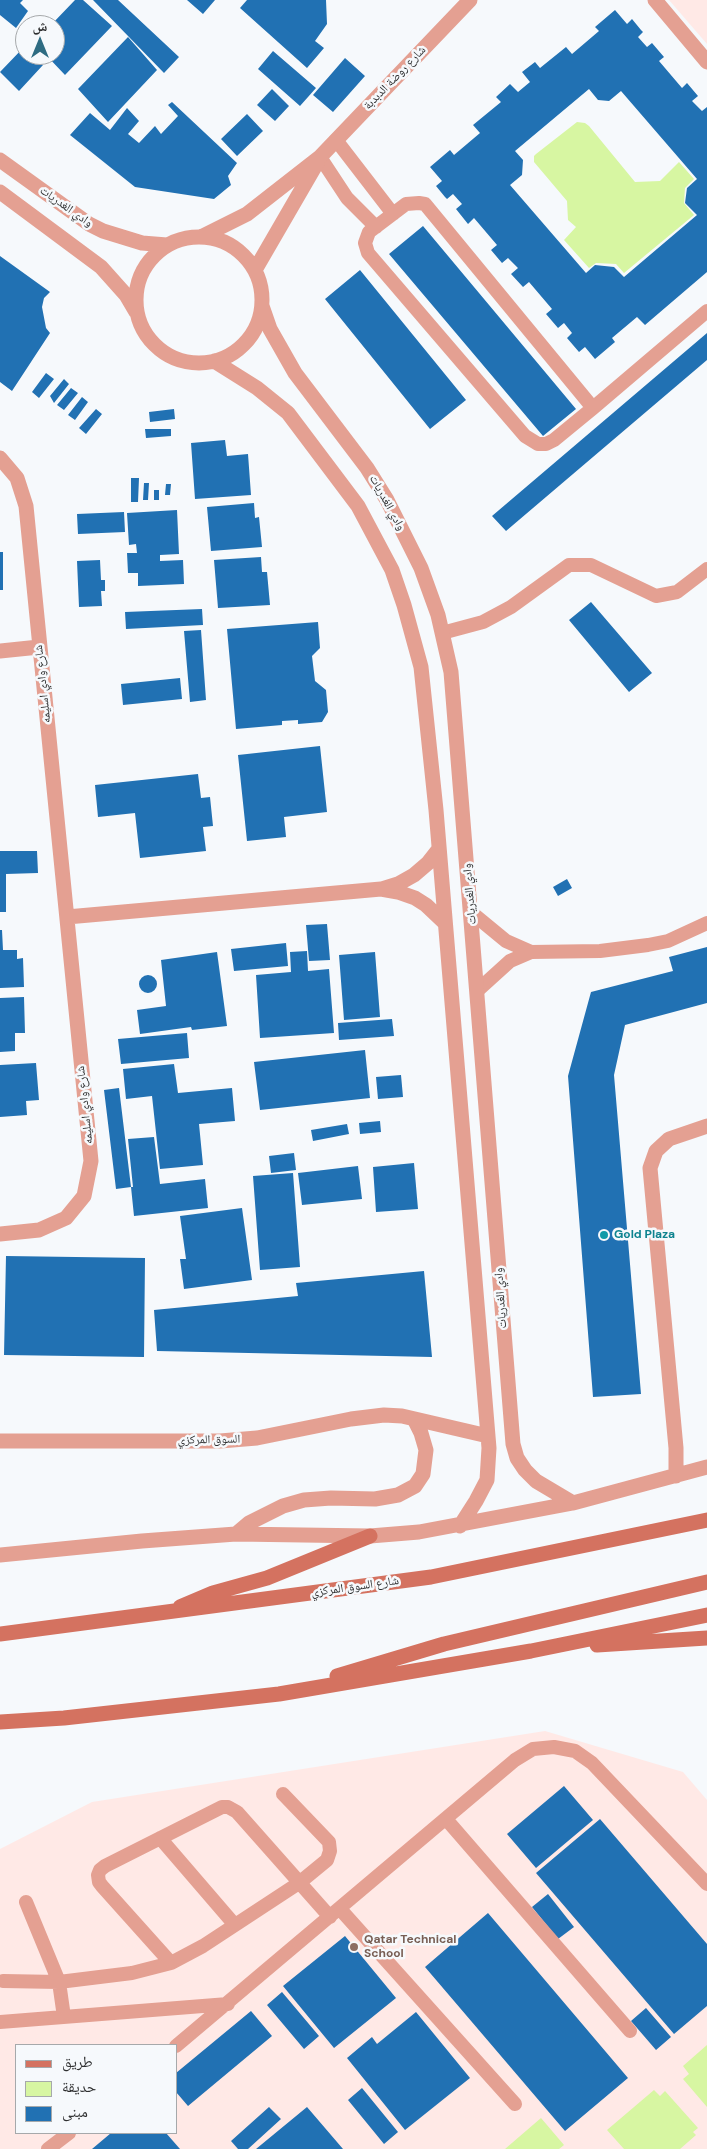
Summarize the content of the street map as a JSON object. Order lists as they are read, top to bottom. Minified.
{"streets":{"main road":["شارع السوق المركزي"],"street":["شارع روضة الدبدبة","وادي الغدريات","شارع وادي اسليمه","السوق المركزي"]},"crossings":[["شارع روضة الدبدبة","وادي الغدريات"],["وادي الغدريات","السوق المركزي"]],"places":["Gold Plaza","Qatar Technical School"],"legend":["طريق","حديقة","مبنى"],"north":"top"}
